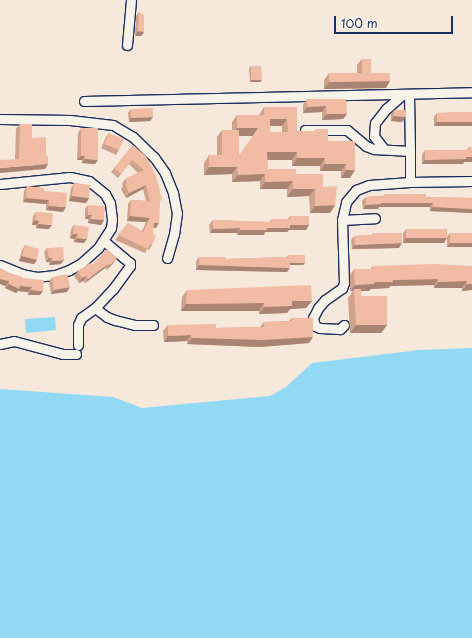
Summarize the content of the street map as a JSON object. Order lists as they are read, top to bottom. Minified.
{"scale_bar":"100 m"}
